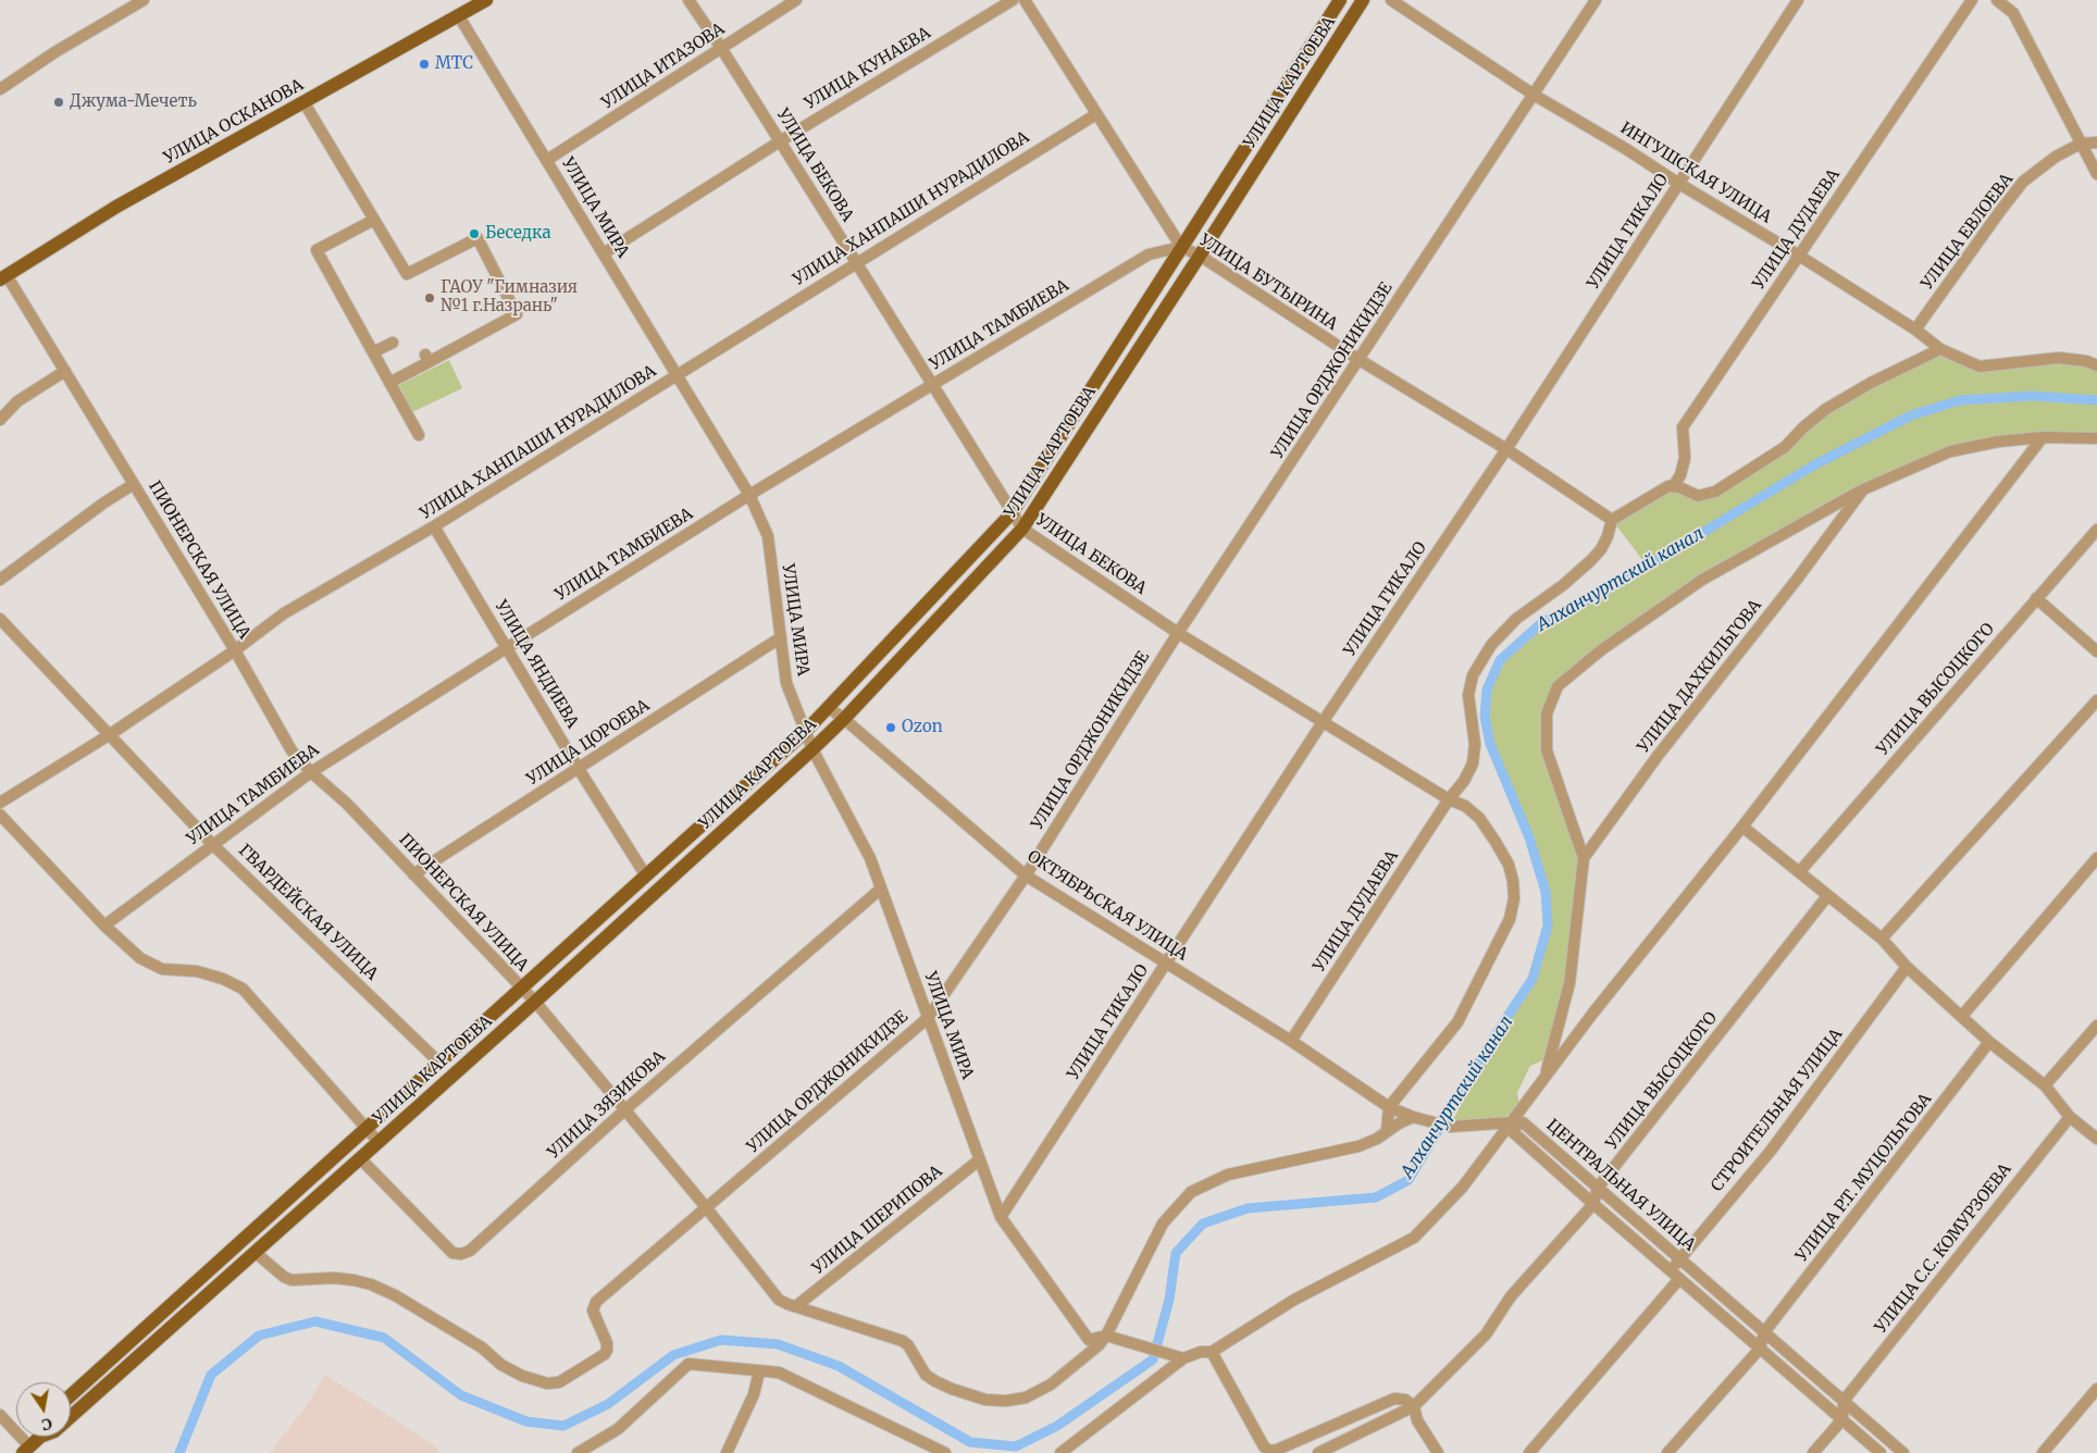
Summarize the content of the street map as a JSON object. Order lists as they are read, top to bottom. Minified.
{"streets":{"main road":["УЛИЦА КАРТОЕВА","УЛИЦА ОСКАНОВА"],"street":["УЛИЦА ИТАЗОВА","УЛИЦА КУНАЕВА","УЛИЦА БЕКОВА","ИНГУШСКАЯ УЛИЦА","УЛИЦА МИРА","УЛИЦА ХАНПАШИ НУРАДИЛОВА","УЛИЦА ДУДАЕВА","УЛИЦА ГИКАЛО","УЛИЦА ЕВЛОЕВА","УЛИЦА БУТЫРИНА","УЛИЦА ТАМБИЕВА","УЛИЦА ОРДЖОНИКИДЗЕ","ПИОНЕРСКАЯ УЛИЦА","УЛИЦА ЯНДИЕВА","УЛИЦА ДАХКИЛЬГОВА","УЛИЦА ВЫСОЦКОГО","УЛИЦА ЦОРОЕВА","ОКТЯБРЬСКАЯ УЛИЦА","ГВАРДЕЙСКАЯ УЛИЦА","УЛИЦА ЗЯЗИКОВА","СТРОИТЕЛЬНАЯ УЛИЦА","УЛИЦА Р.Т. МУЦОЛЬГОВА","ЦЕНТРАЛЬНАЯ УЛИЦА","УЛИЦА ШЕРИПОВА","УЛИЦА С.С. КОМУРЗОЕВА"]},"crossings":[["УЛИЦА ИТАЗОВА","УЛИЦА БЕКОВА"],["УЛИЦА ИТАЗОВА","УЛИЦА МИРА"],["УЛИЦА КУНАЕВА","УЛИЦА БЕКОВА"],["УЛИЦА КУНАЕВА","УЛИЦА МИРА"],["УЛИЦА КАРТОЕВА","УЛИЦА БЕКОВА"],["УЛИЦА КАРТОЕВА","УЛИЦА МИРА"],["УЛИЦА КАРТОЕВА","УЛИЦА БУТЫРИНА"],["УЛИЦА КАРТОЕВА","УЛИЦА ТАМБИЕВА"],["УЛИЦА КАРТОЕВА","УЛИЦА ОРДЖОНИКИДЗЕ"],["УЛИЦА КАРТОЕВА","ПИОНЕРСКАЯ УЛИЦА"],["УЛИЦА КАРТОЕВА","УЛИЦА ЯНДИЕВА"],["УЛИЦА КАРТОЕВА","ОКТЯБРЬСКАЯ УЛИЦА"],["УЛИЦА КАРТОЕВА","ГВАРДЕЙСКАЯ УЛИЦА"],["УЛИЦА КАРТОЕВА","УЛИЦА ЗЯЗИКОВА"],["УЛИЦА ОСКАНОВА","УЛИЦА МИРА"],["УЛИЦА ОСКАНОВА","ПИОНЕРСКАЯ УЛИЦА"],["УЛИЦА БЕКОВА","УЛИЦА ХАНПАШИ НУРАДИЛОВА"],["УЛИЦА БЕКОВА","УЛИЦА ДУДАЕВА"],["УЛИЦА БЕКОВА","УЛИЦА ГИКАЛО"],["УЛИЦА БЕКОВА","УЛИЦА ТАМБИЕВА"],["УЛИЦА БЕКОВА","УЛИЦА ОРДЖОНИКИДЗЕ"],["УЛИЦА БЕКОВА","ОКТЯБРЬСКАЯ УЛИЦА"],["ИНГУШСКАЯ УЛИЦА","УЛИЦА ДУДАЕВА"],["ИНГУШСКАЯ УЛИЦА","УЛИЦА ГИКАЛО"],["ИНГУШСКАЯ УЛИЦА","УЛИЦА ЕВЛОЕВА"],["ИНГУШСКАЯ УЛИЦА","УЛИЦА ОРДЖОНИКИДЗЕ"],["УЛИЦА МИРА","УЛИЦА ХАНПАШИ НУРАДИЛОВА"],["УЛИЦА МИРА","УЛИЦА ГИКАЛО"],["УЛИЦА МИРА","УЛИЦА ТАМБИЕВА"],["УЛИЦА МИРА","УЛИЦА ОРДЖОНИКИДЗЕ"],["УЛИЦА МИРА","ПИОНЕРСКАЯ УЛИЦА"],["УЛИЦА МИРА","УЛИЦА ЦОРОЕВА"],["УЛИЦА МИРА","УЛИЦА ЗЯЗИКОВА"],["УЛИЦА МИРА","УЛИЦА ШЕРИПОВА"],["УЛИЦА ХАНПАШИ НУРАДИЛОВА","УЛИЦА БУТЫРИНА"],["УЛИЦА ХАНПАШИ НУРАДИЛОВА","ПИОНЕРСКАЯ УЛИЦА"],["УЛИЦА ХАНПАШИ НУРАДИЛОВА","УЛИЦА ЯНДИЕВА"],["УЛИЦА ХАНПАШИ НУРАДИЛОВА","ГВАРДЕЙСКАЯ УЛИЦА"],["УЛИЦА ДУДАЕВА","УЛИЦА БУТЫРИНА"],["УЛИЦА ДУДАЕВА","ОКТЯБРЬСКАЯ УЛИЦА"],["УЛИЦА ГИКАЛО","УЛИЦА БУТЫРИНА"],["УЛИЦА ГИКАЛО","ОКТЯБРЬСКАЯ УЛИЦА"],["УЛИЦА БУТЫРИНА","УЛИЦА ТАМБИЕВА"],["УЛИЦА БУТЫРИНА","УЛИЦА ОРДЖОНИКИДЗЕ"],["УЛИЦА ТАМБИЕВА","ПИОНЕРСКАЯ УЛИЦА"],["УЛИЦА ТАМБИЕВА","УЛИЦА ЯНДИЕВА"],["УЛИЦА ТАМБИЕВА","ГВАРДЕЙСКАЯ УЛИЦА"],["УЛИЦА ОРДЖОНИКИДЗЕ","ПИОНЕРСКАЯ УЛИЦА"],["УЛИЦА ОРДЖОНИКИДЗЕ","ОКТЯБРЬСКАЯ УЛИЦА"],["ПИОНЕРСКАЯ УЛИЦА","УЛИЦА ЦОРОЕВА"],["ПИОНЕРСКАЯ УЛИЦА","ОКТЯБРЬСКАЯ УЛИЦА"],["ПИОНЕРСКАЯ УЛИЦА","УЛИЦА ЗЯЗИКОВА"],["ПИОНЕРСКАЯ УЛИЦА","УЛИЦА ШЕРИПОВА"],["УЛИЦА ЯНДИЕВА","УЛИЦА ЦОРОЕВА"],["УЛИЦА ВЫСОЦКОГО","ЦЕНТРАЛЬНАЯ УЛИЦА"],["СТРОИТЕЛЬНАЯ УЛИЦА","ЦЕНТРАЛЬНАЯ УЛИЦА"],["УЛИЦА Р.Т. МУЦОЛЬГОВА","ЦЕНТРАЛЬНАЯ УЛИЦА"],["ЦЕНТРАЛЬНАЯ УЛИЦА","УЛИЦА С.С. КОМУРЗОЕВА"]],"water":["Алханчуртский канал"],"places":["МТС","Джума-Мечеть","Беседка","ГАОУ \"Гимназия №1 г.Назрань\"","Ozon"],"north":"bottom"}
